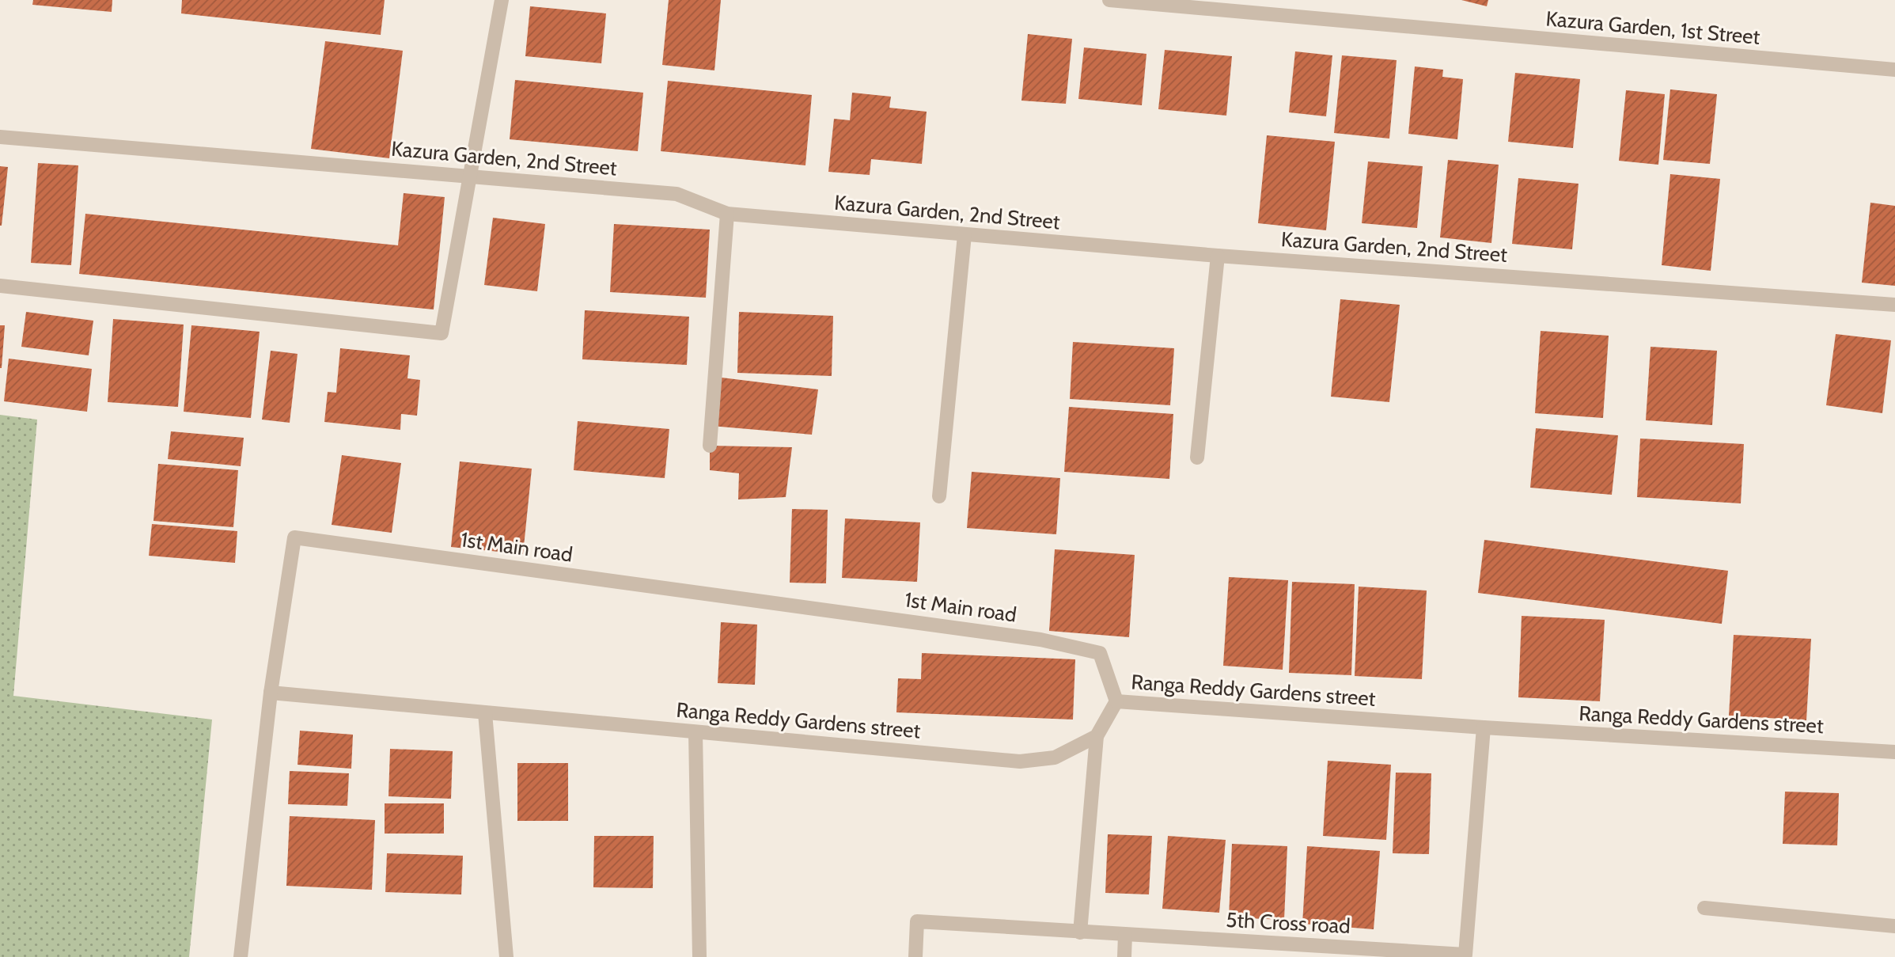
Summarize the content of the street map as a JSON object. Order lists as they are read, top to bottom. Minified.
{"streets":{"street":["Kazura Garden, 1st Street","Kazura Garden, 2nd Street","1st Main road","Ranga Reddy Gardens street","5th Cross road"]},"crossings":[["1st Main road","Ranga Reddy Gardens street"],["Ranga Reddy Gardens street","5th Cross road"]]}
